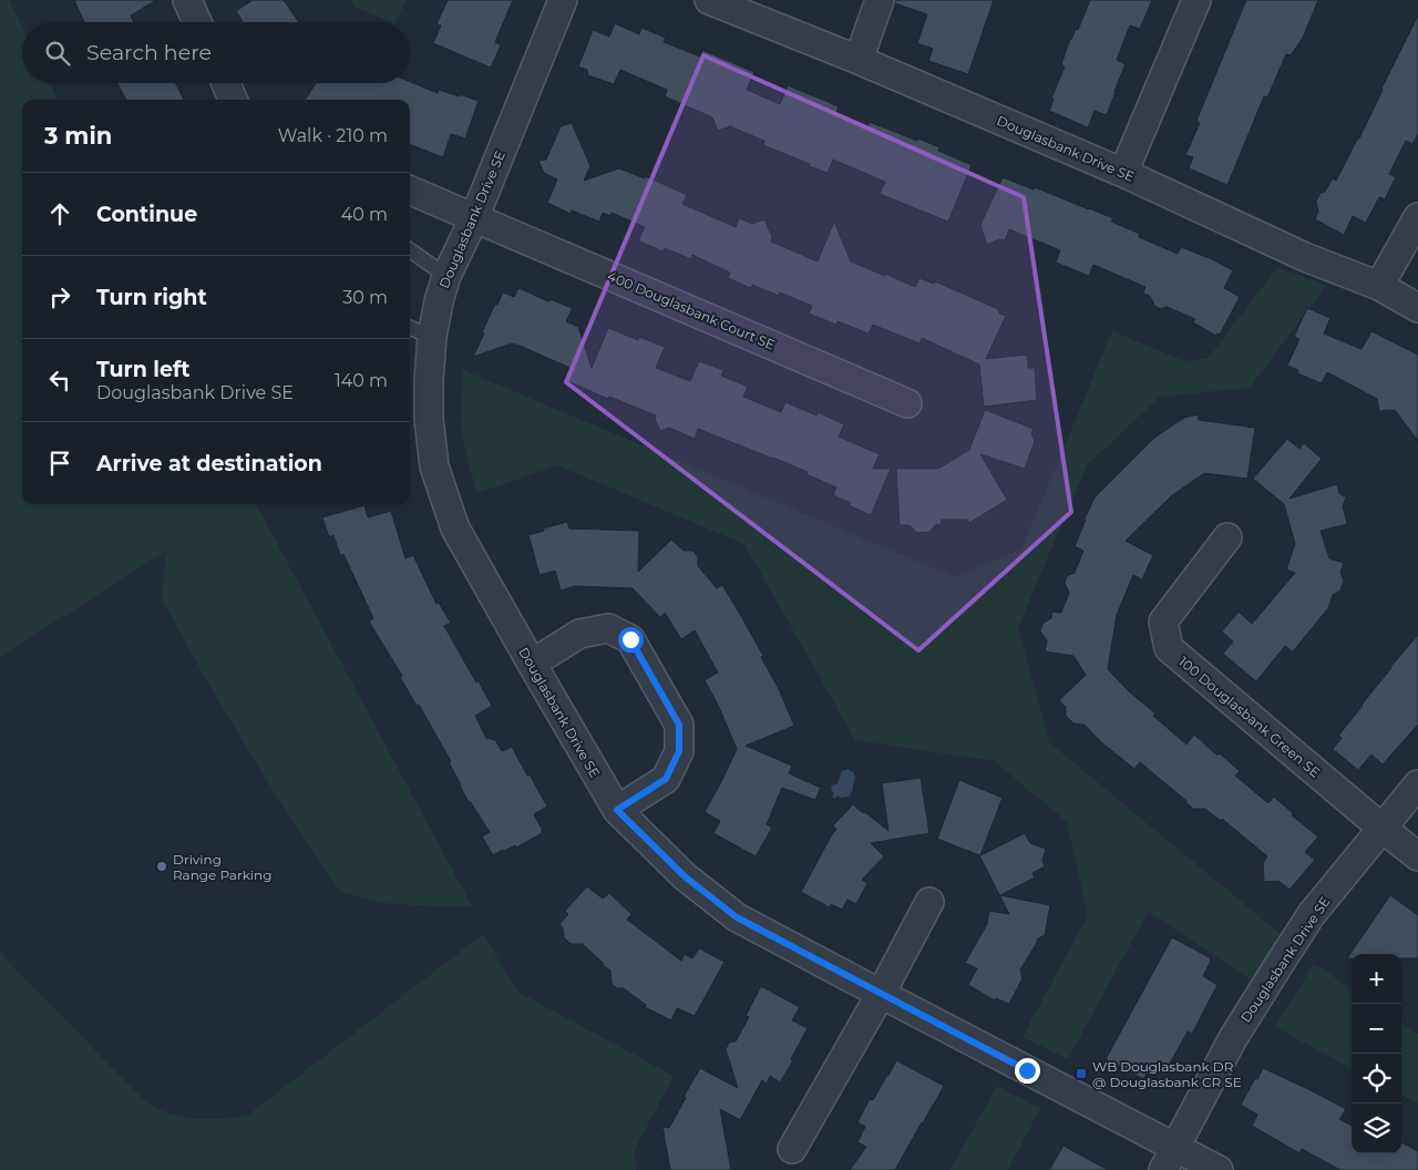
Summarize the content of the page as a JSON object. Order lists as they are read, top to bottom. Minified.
{"streets":{"street":["Douglasbank Drive SE","400 Douglasbank Court SE","100 Douglasbank Green SE"]},"crossings":[["Douglasbank Drive SE","400 Douglasbank Court SE"],["Douglasbank Drive SE","100 Douglasbank Green SE"]],"places":{"other":["Driving Range Parking"],"transit":["WB Douglasbank DR @ Douglasbank CR SE"]},"page":{"search":"Search here","heading":["3 min","Walk · 210 m"],"list":[["Continue","40 m"],["Turn right","30 m"],["Turn left","Douglasbank Drive SE","140 m"],"Arrive at destination"],"map_buttons":["+","−"]}}
